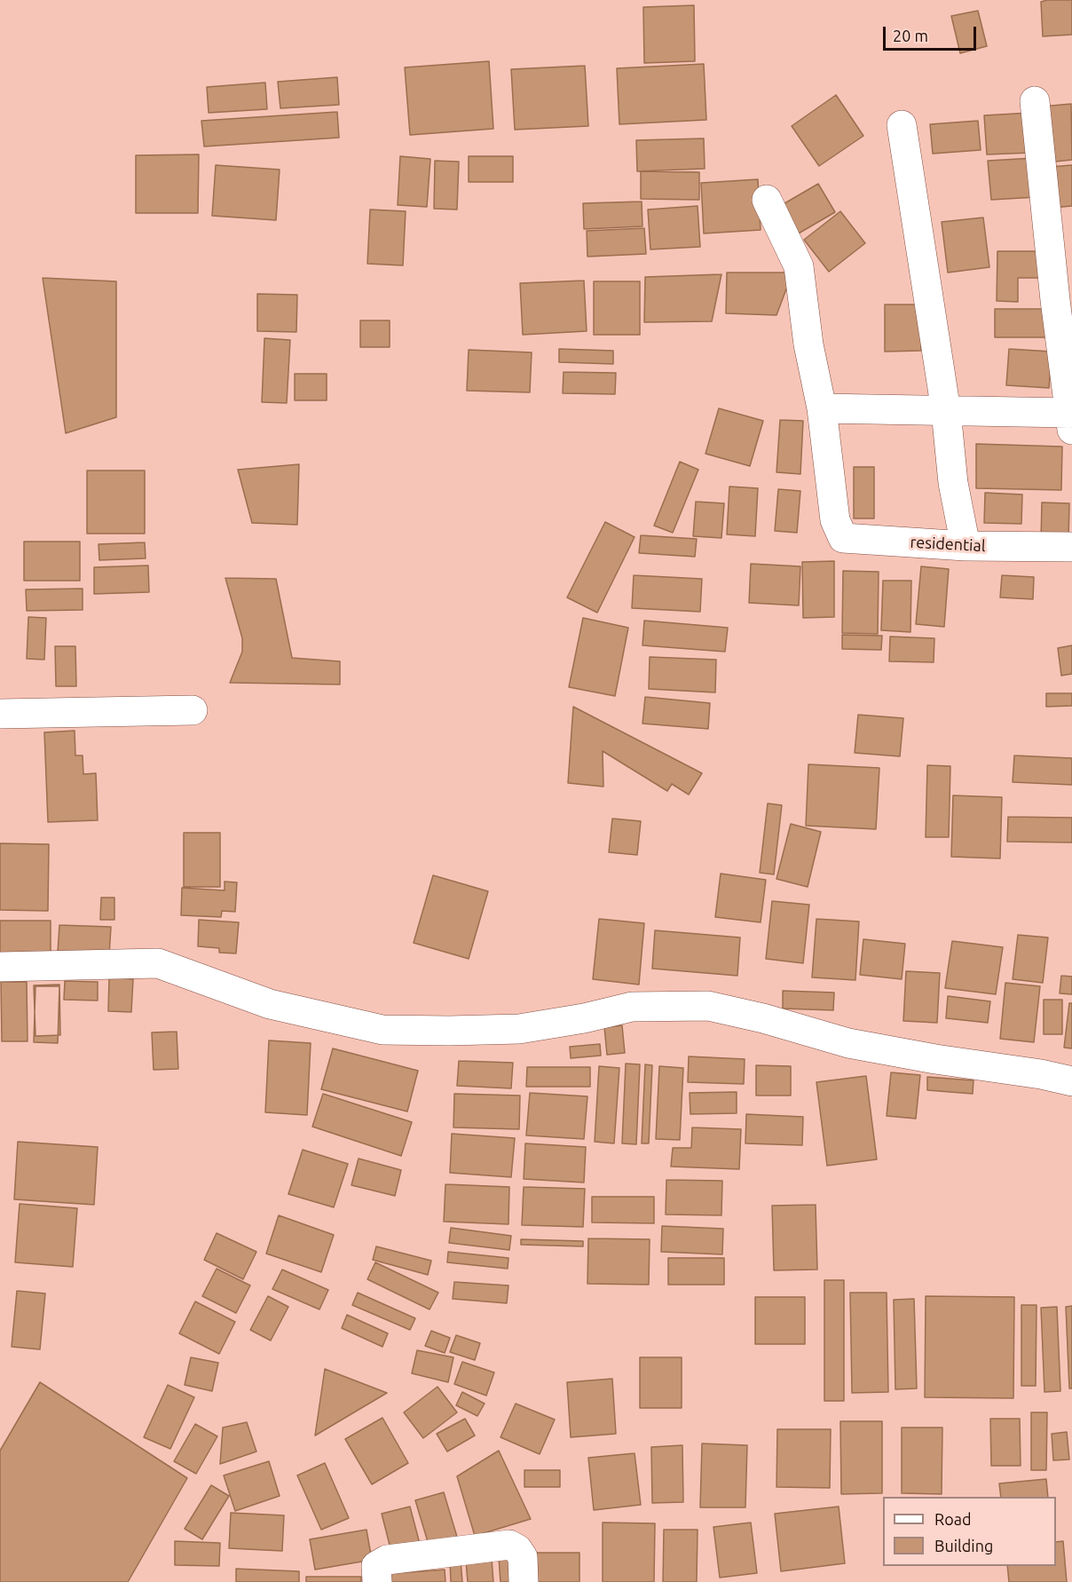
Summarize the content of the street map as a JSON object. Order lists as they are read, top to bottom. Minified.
{"streets":{"street":["residential"]},"legend":["Road","Building"],"scale_bar":"20 m"}
